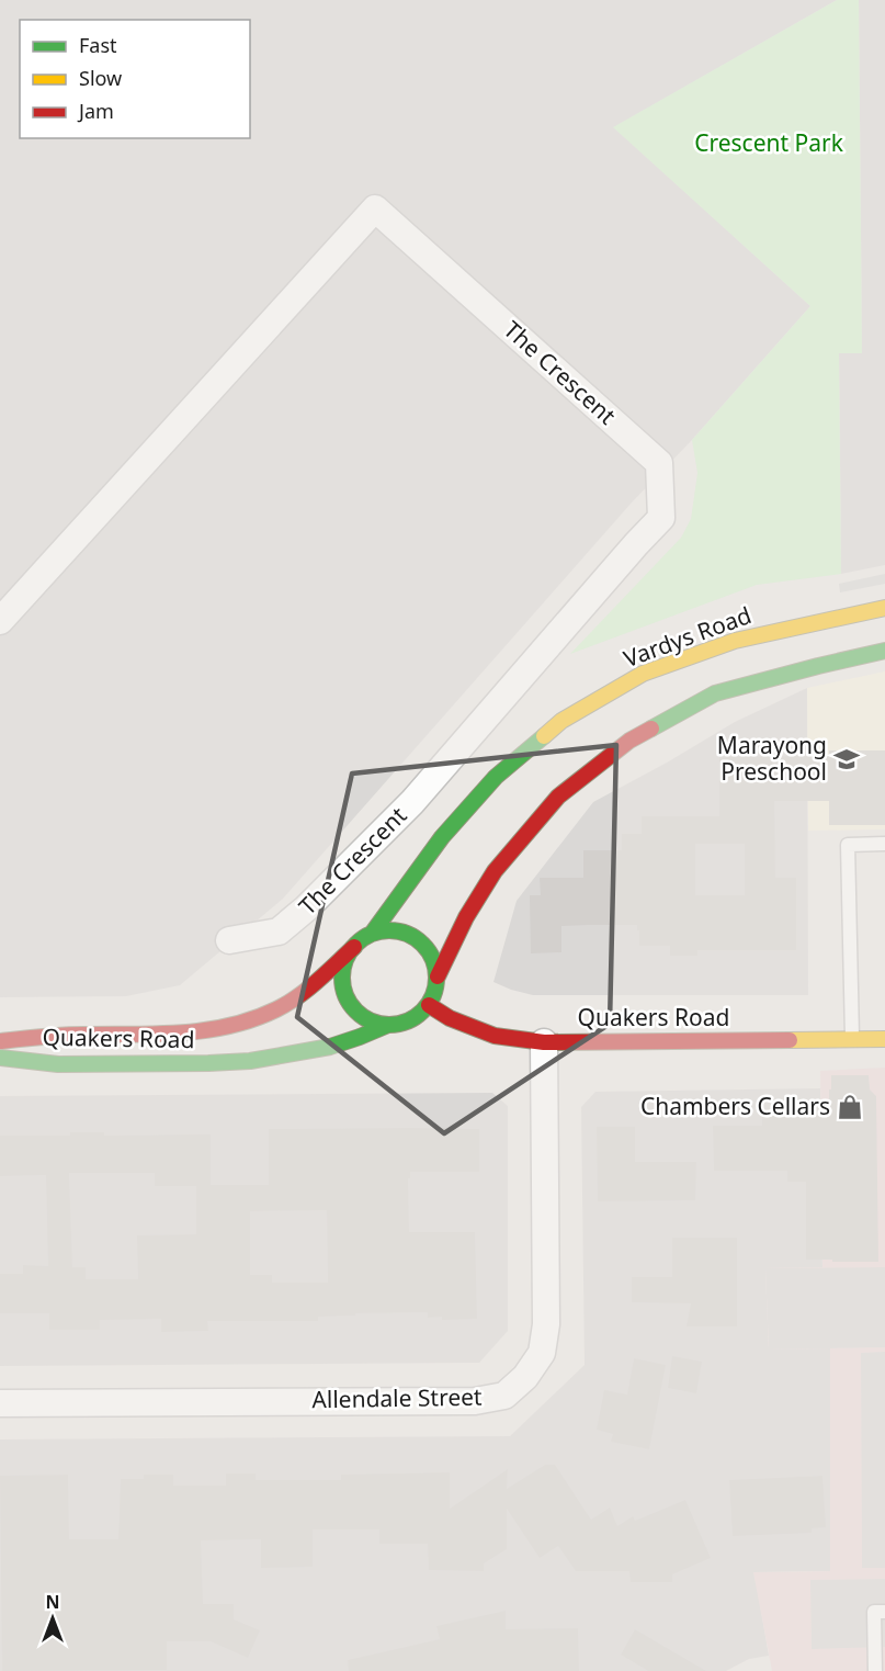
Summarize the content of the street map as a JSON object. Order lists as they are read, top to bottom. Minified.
{"streets":{"main road":["Vardys Road","Quakers Road"],"street":["The Crescent","Allendale Street"]},"crossings":[["Vardys Road","Quakers Road"],["Quakers Road","Allendale Street"]],"parks":["Crescent Park"],"places":{"school or university":["Marayong Preschool"],"shop":["Chambers Cellars"]},"legend":["Fast","Slow","Jam"],"north":"top"}
